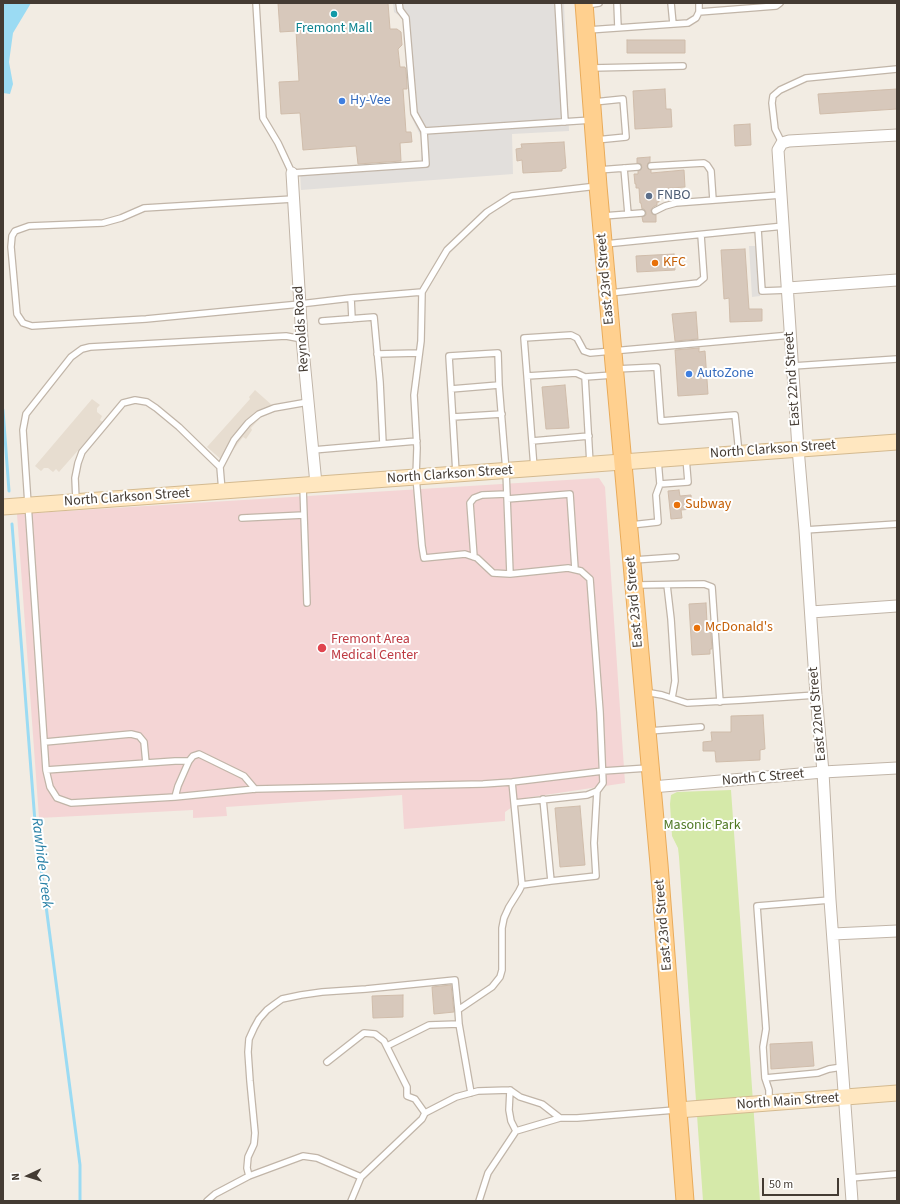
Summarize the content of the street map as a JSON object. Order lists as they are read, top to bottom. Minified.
{"streets":{"main road":["East 23rd Street"],"street":["Reynolds Road","East 22nd Street","North Clarkson Street","North C Street","North Main Street"]},"crossings":[["East 23rd Street","North Clarkson Street"],["East 23rd Street","North C Street"],["East 23rd Street","North Main Street"],["Reynolds Road","North Clarkson Street"],["East 22nd Street","North Clarkson Street"],["East 22nd Street","North C Street"],["East 22nd Street","North Main Street"]],"water":["Rawhide Creek"],"parks":["Masonic Park"],"places":["Fremont Mall","Hy-Vee","FNBO","KFC","AutoZone","Subway","McDonald's","Fremont Area Medical Center"],"scale_bar":"50 m","north":"left"}
